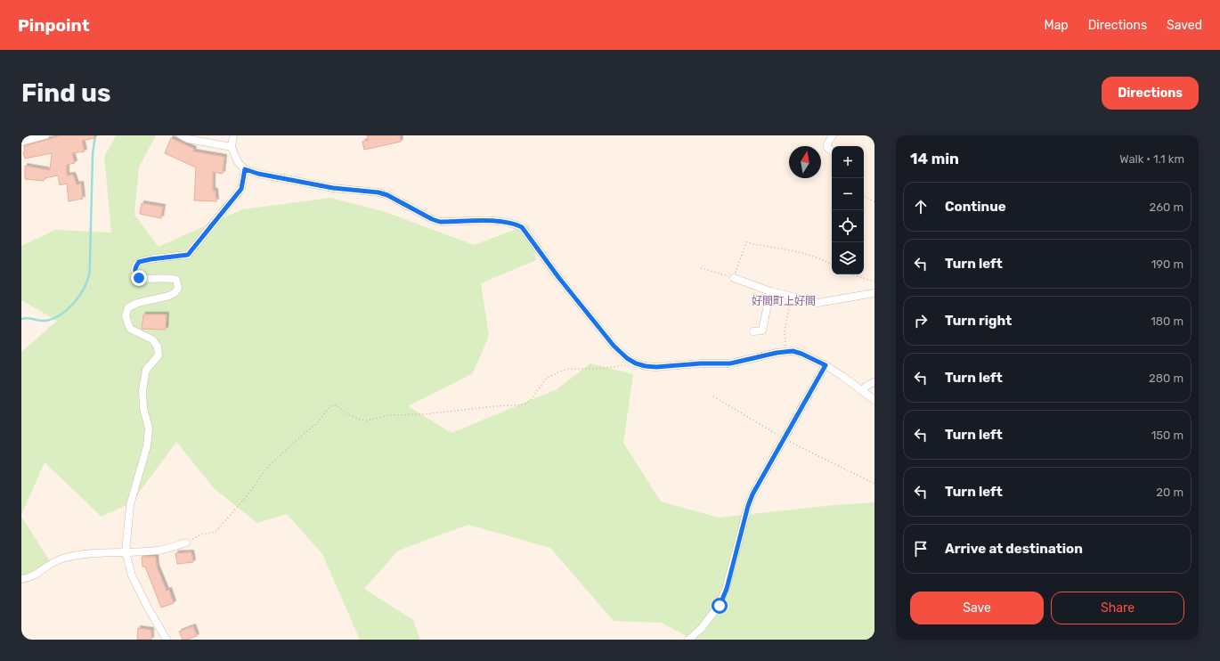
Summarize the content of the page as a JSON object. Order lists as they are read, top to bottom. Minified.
{"districts":["好間町上好間"],"north":"top","page":{"header":"Pinpoint","nav":["Map","Directions","Saved"],"buttons":["Directions",["Save","Share"]],"title":"Find us","heading":["14 min","Walk · 1.1 km"],"map_buttons":["+","−"],"list":[["Continue","260 m"],["Turn left","190 m"],["Turn right","180 m"],["Turn left","280 m"],["Turn left","150 m"],["Turn left","20 m"],"Arrive at destination"]}}
